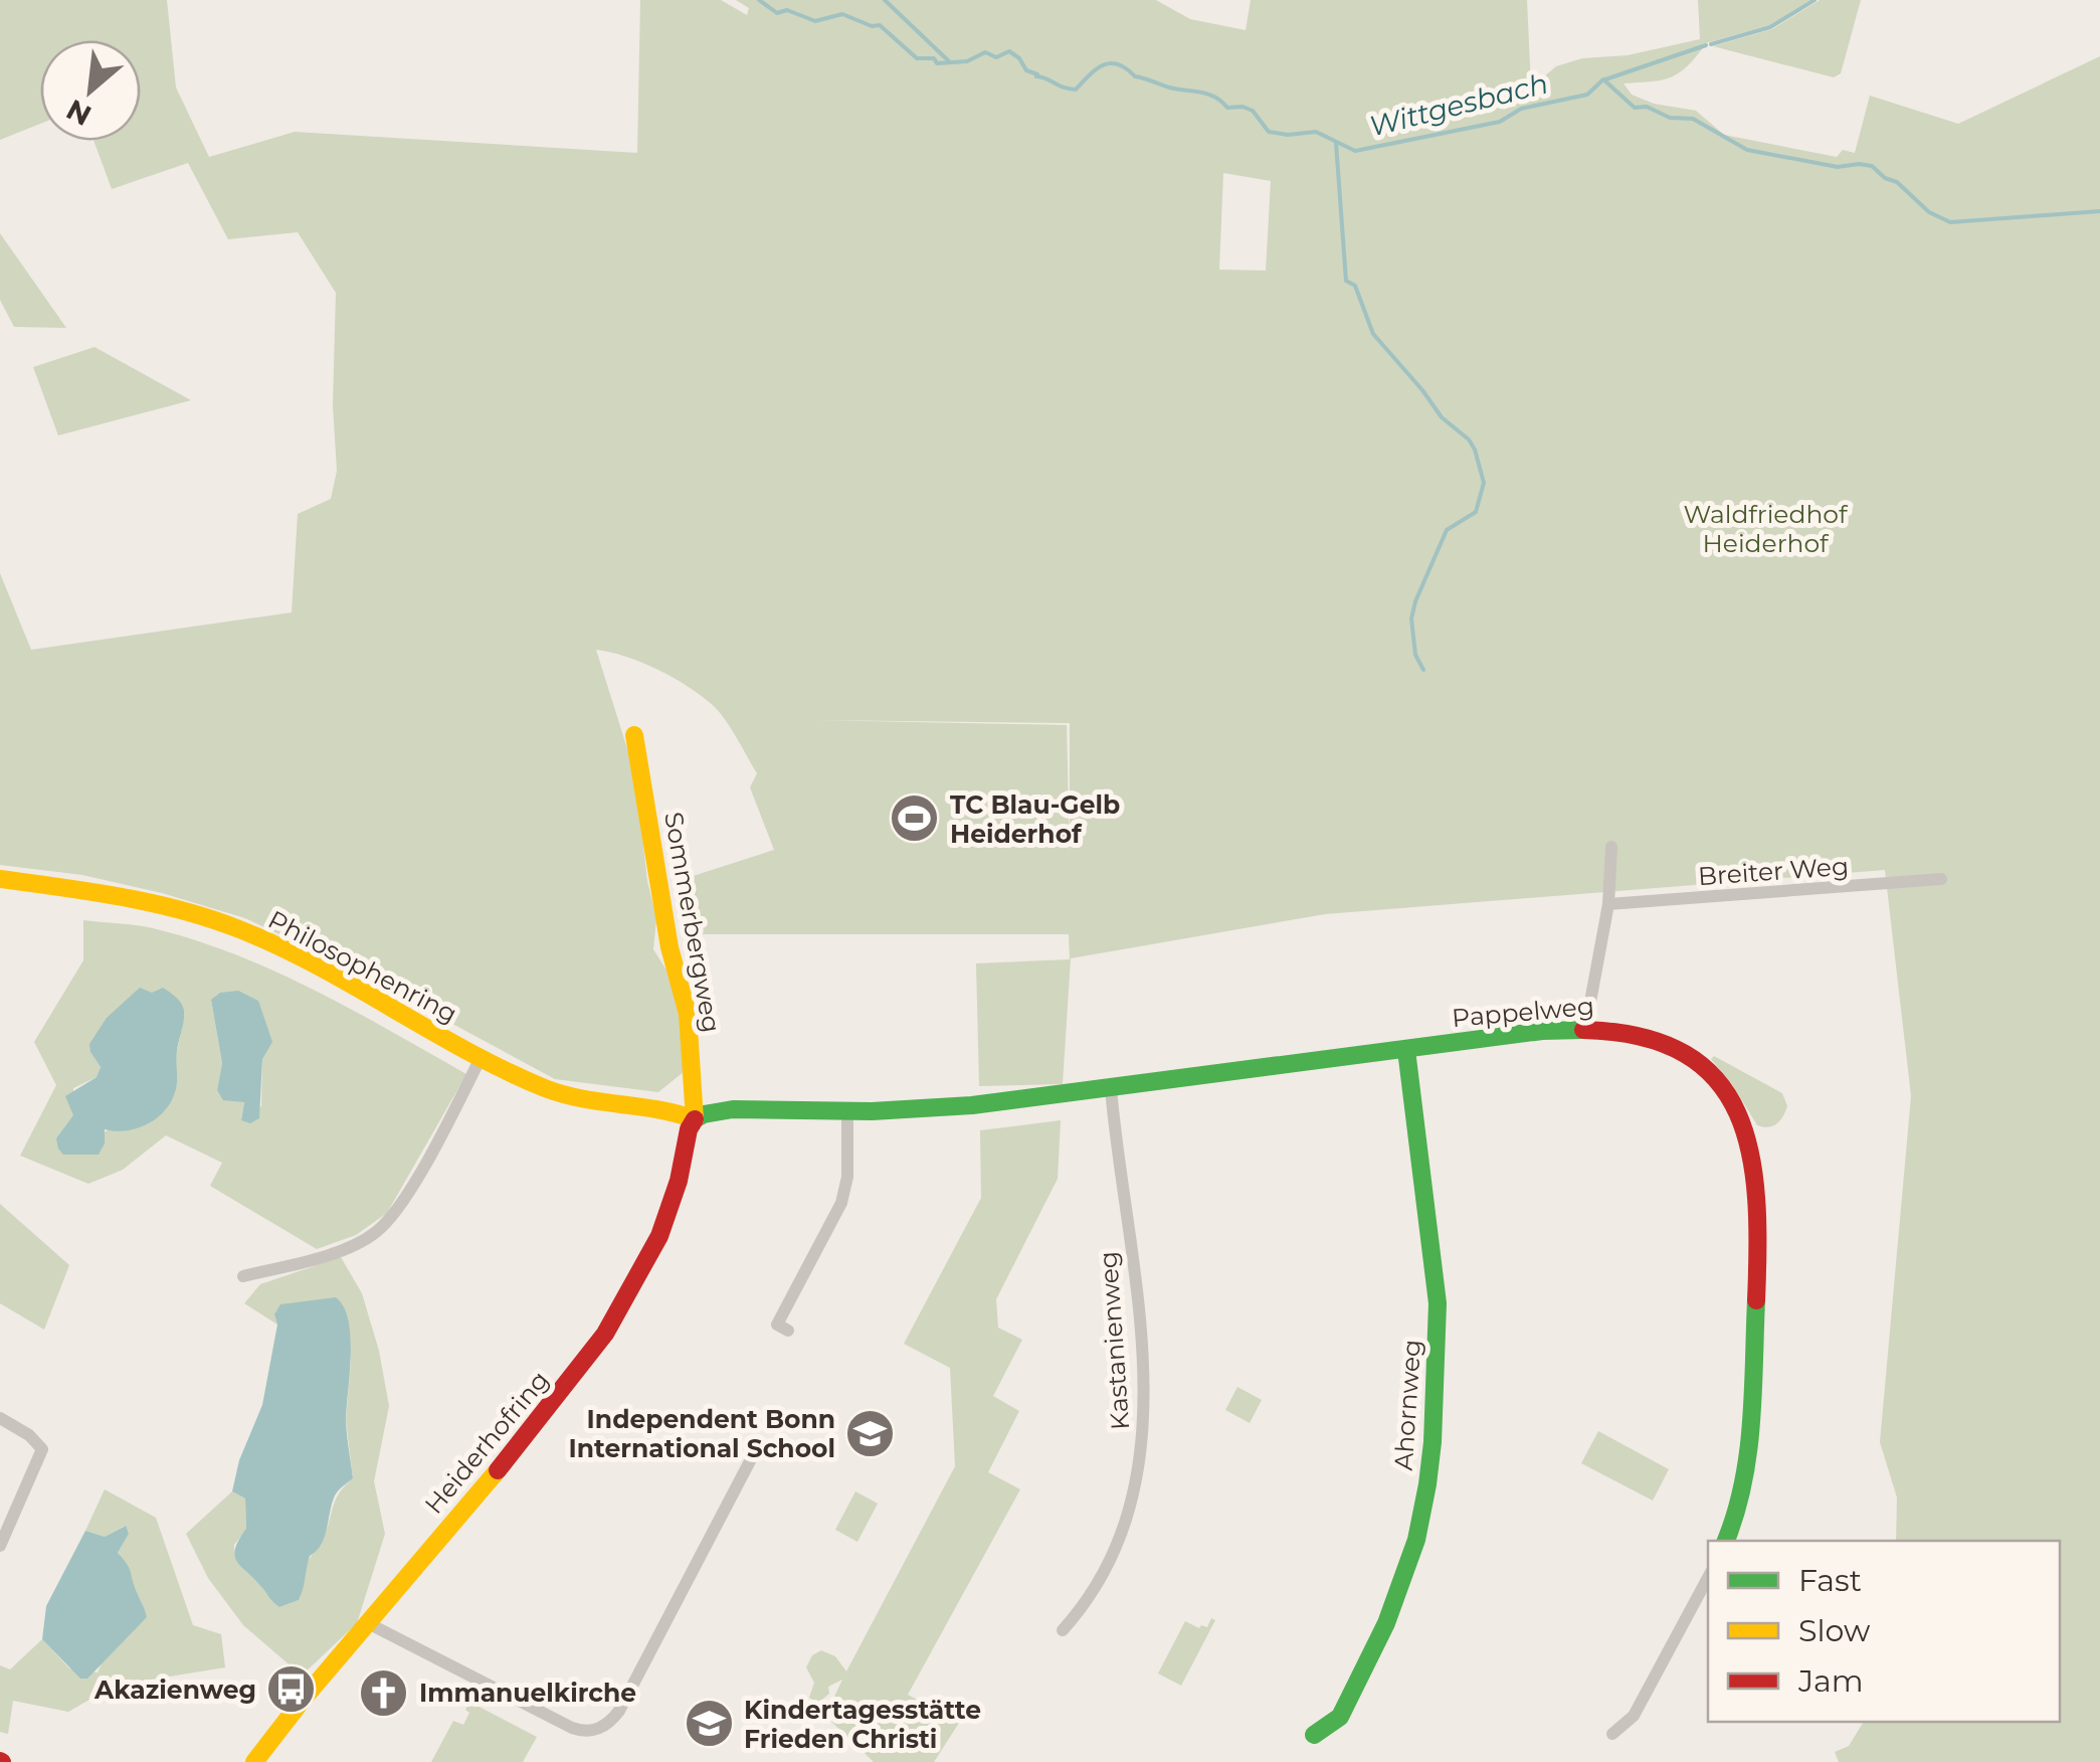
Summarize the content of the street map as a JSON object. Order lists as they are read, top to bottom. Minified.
{"streets":{"street":["Breiter Weg","Sommerbergweg","Philosophenring","Pappelweg","Kastanienweg","Ahornweg","Heiderhofring"]},"crossings":[["Sommerbergweg","Philosophenring"],["Sommerbergweg","Pappelweg"],["Sommerbergweg","Heiderhofring"],["Philosophenring","Pappelweg"],["Philosophenring","Heiderhofring"],["Pappelweg","Kastanienweg"],["Pappelweg","Ahornweg"],["Pappelweg","Heiderhofring"]],"water":["Wittgesbach"],"parks":["Waldfriedhof Heiderhof"],"places":{"sports":["TC Blau-Gelb Heiderhof"],"school or university":["Independent Bonn International School","Kindertagesstätte Frieden Christi"],"bus stop":["Akazienweg"],"church":["Immanuelkirche"]},"legend":["Fast","Slow","Jam"],"north":"bottom left"}
